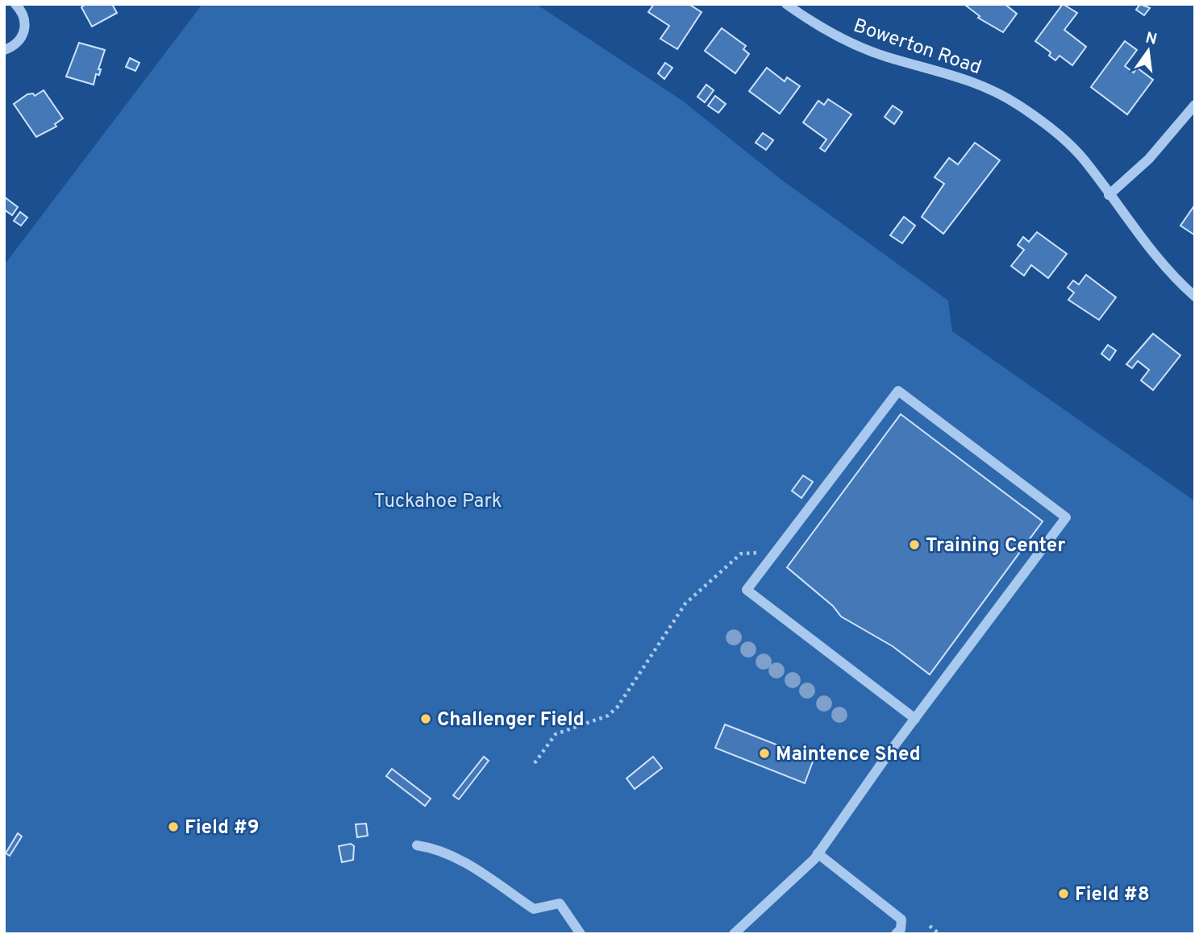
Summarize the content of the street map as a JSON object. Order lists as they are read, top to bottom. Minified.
{"streets":{"street":["Bowerton Road"]},"parks":["Tuckahoe Park"],"places":["Training Center","Challenger Field","Maintence Shed","Field #9","Field #8"],"north":"top"}
